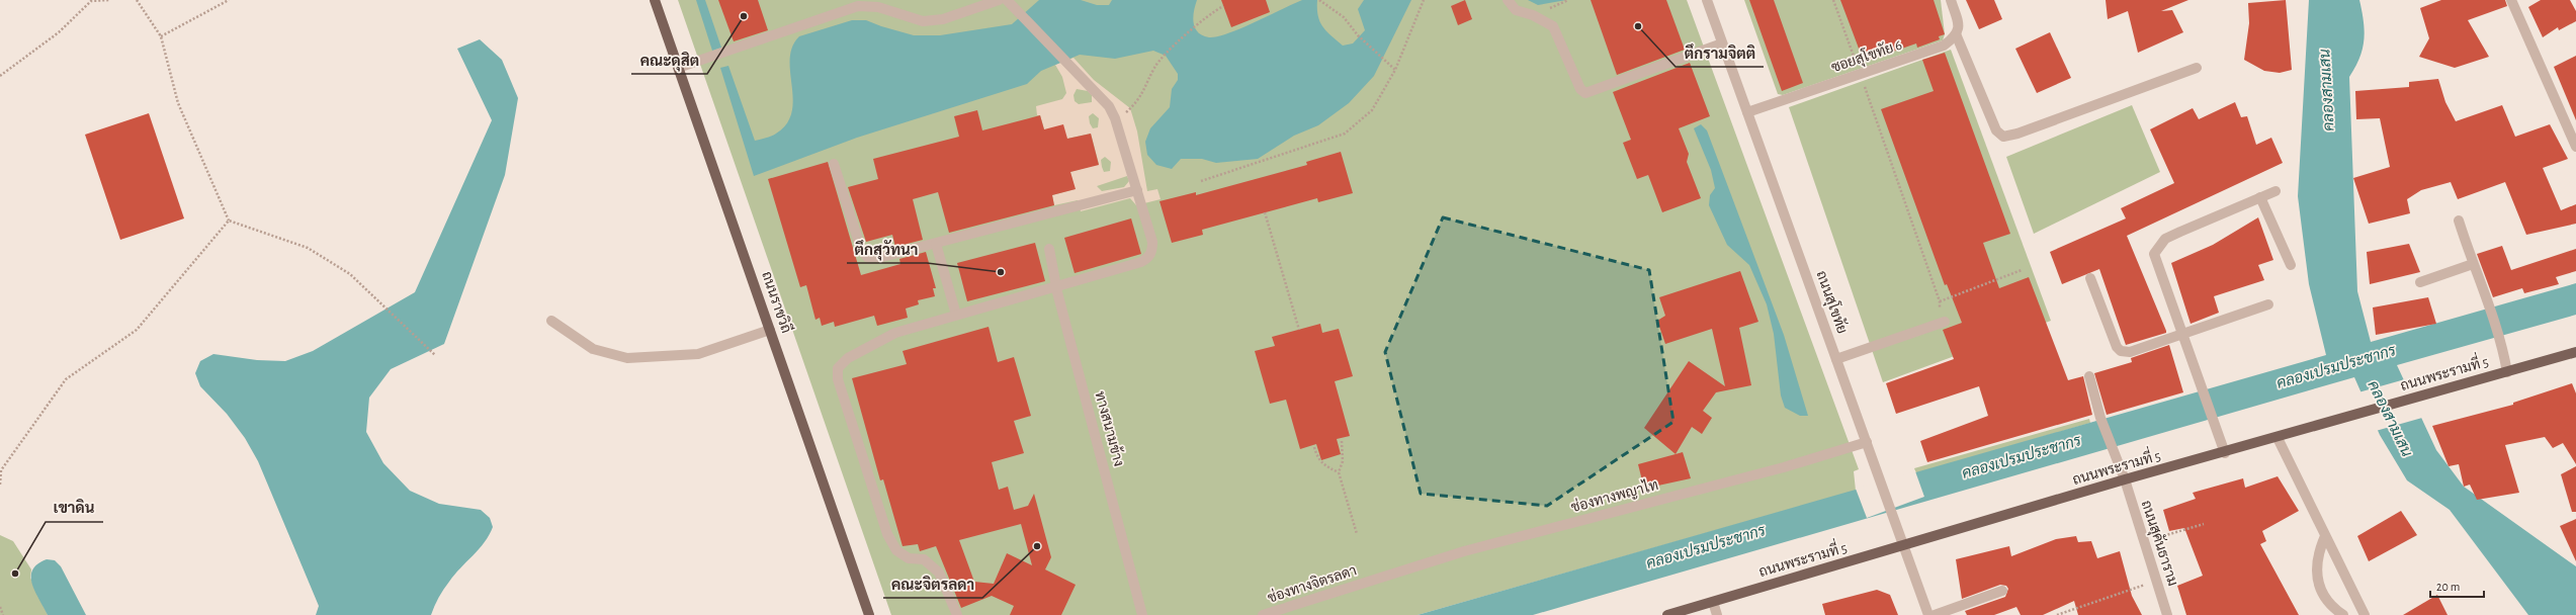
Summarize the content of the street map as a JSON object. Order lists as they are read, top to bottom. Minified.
{"streets":{"main road":["ถนนราชวิถี","ถนนพระรามที่ 5"],"street":["ซอยสุโขทัย 6","ถนนสุโขทัย","ทางสนามข้าง","ช่องทางพญาไท","ถนนสุคันธาราม","ช่องทางจิตรลดา"]},"crossings":[["ซอยสุโขทัย 6","ถนนสุโขทัย"],["ถนนสุโขทัย","ถนนพระรามที่ 5"],["ถนนสุโขทัย","ช่องทางพญาไท"],["ถนนพระรามที่ 5","ถนนสุคันธาราม"],["ช่องทางพญาไท","ช่องทางจิตรลดา"]],"water":["คลองสามเสน","คลองเปรมประชากร"],"places":["คณะดุสิต","ตึกรามจิตติ","ตึกสุวัทนา","คณะจิตรลดา","เขาดิน"],"scale_bar":"20 m"}
